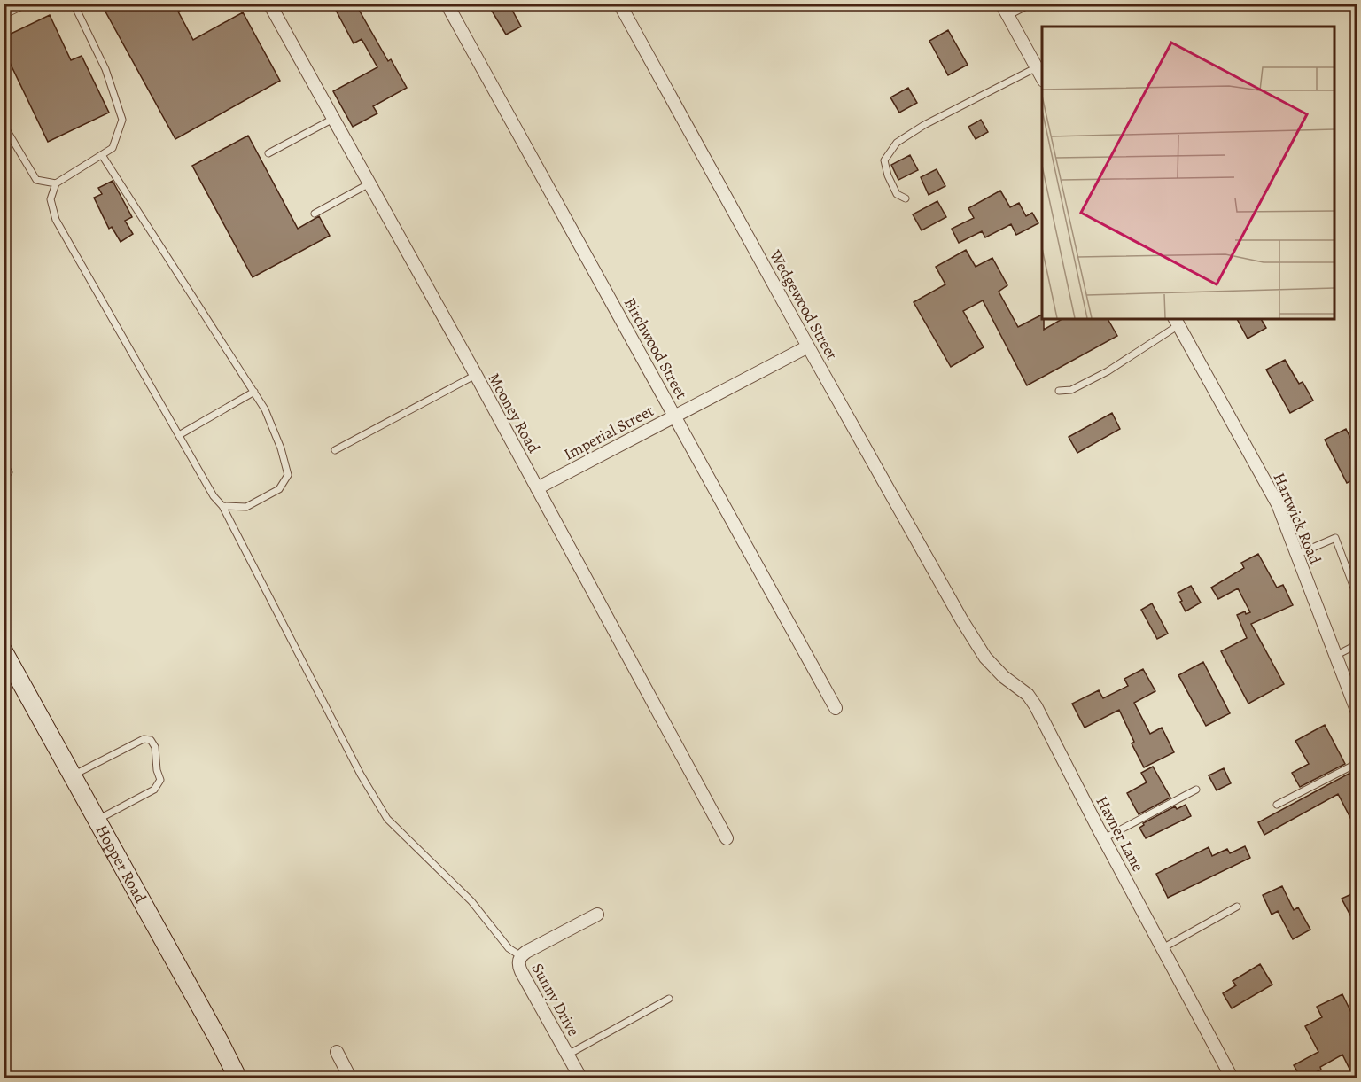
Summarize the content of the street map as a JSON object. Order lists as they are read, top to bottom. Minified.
{"streets":{"main road":["Hopper Road"],"street":["Wedgewood Street","Birchwood Street","Mooney Road","Imperial Street","Hartwick Road","Havner Lane","Sunny Drive"]},"crossings":[["Wedgewood Street","Imperial Street"],["Wedgewood Street","Havner Lane"],["Birchwood Street","Imperial Street"],["Mooney Road","Imperial Street"]]}
